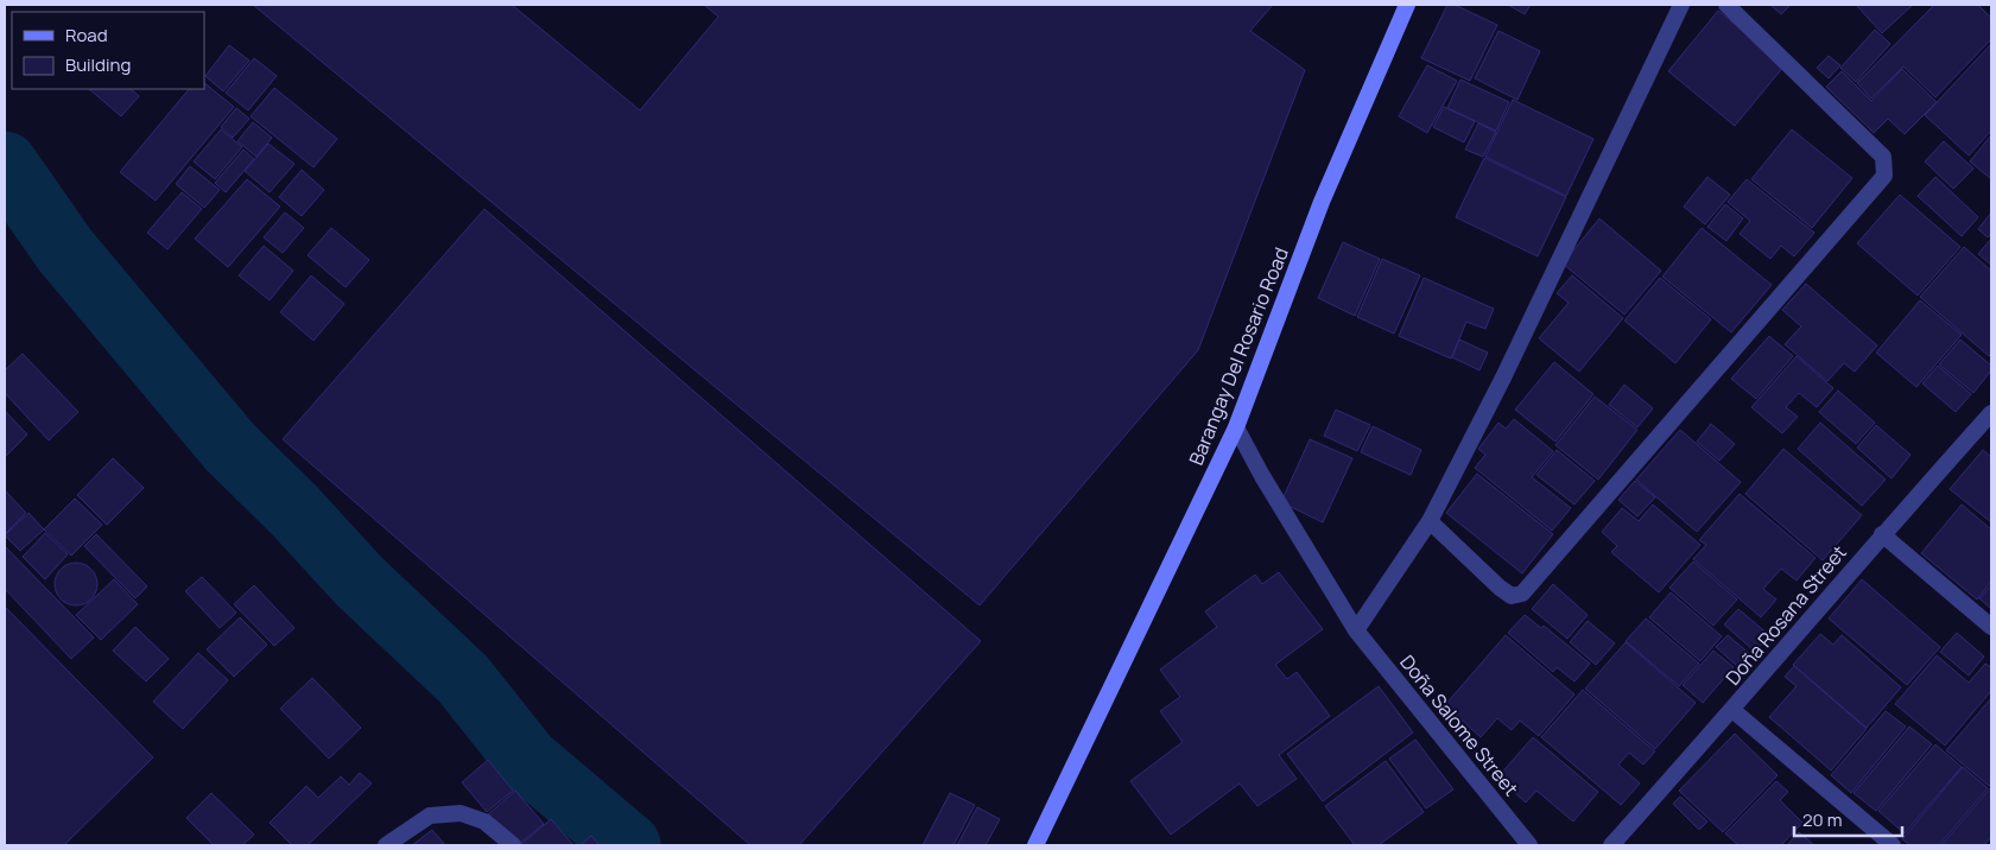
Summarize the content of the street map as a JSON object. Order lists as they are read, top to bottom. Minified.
{"streets":{"main road":["Barangay Del Rosario Road"],"street":["Doña Rosana Street","Doña Salome Street"]},"crossings":[["Barangay Del Rosario Road","Doña Salome Street"]],"legend":["Road","Building"],"scale_bar":"20 m"}
